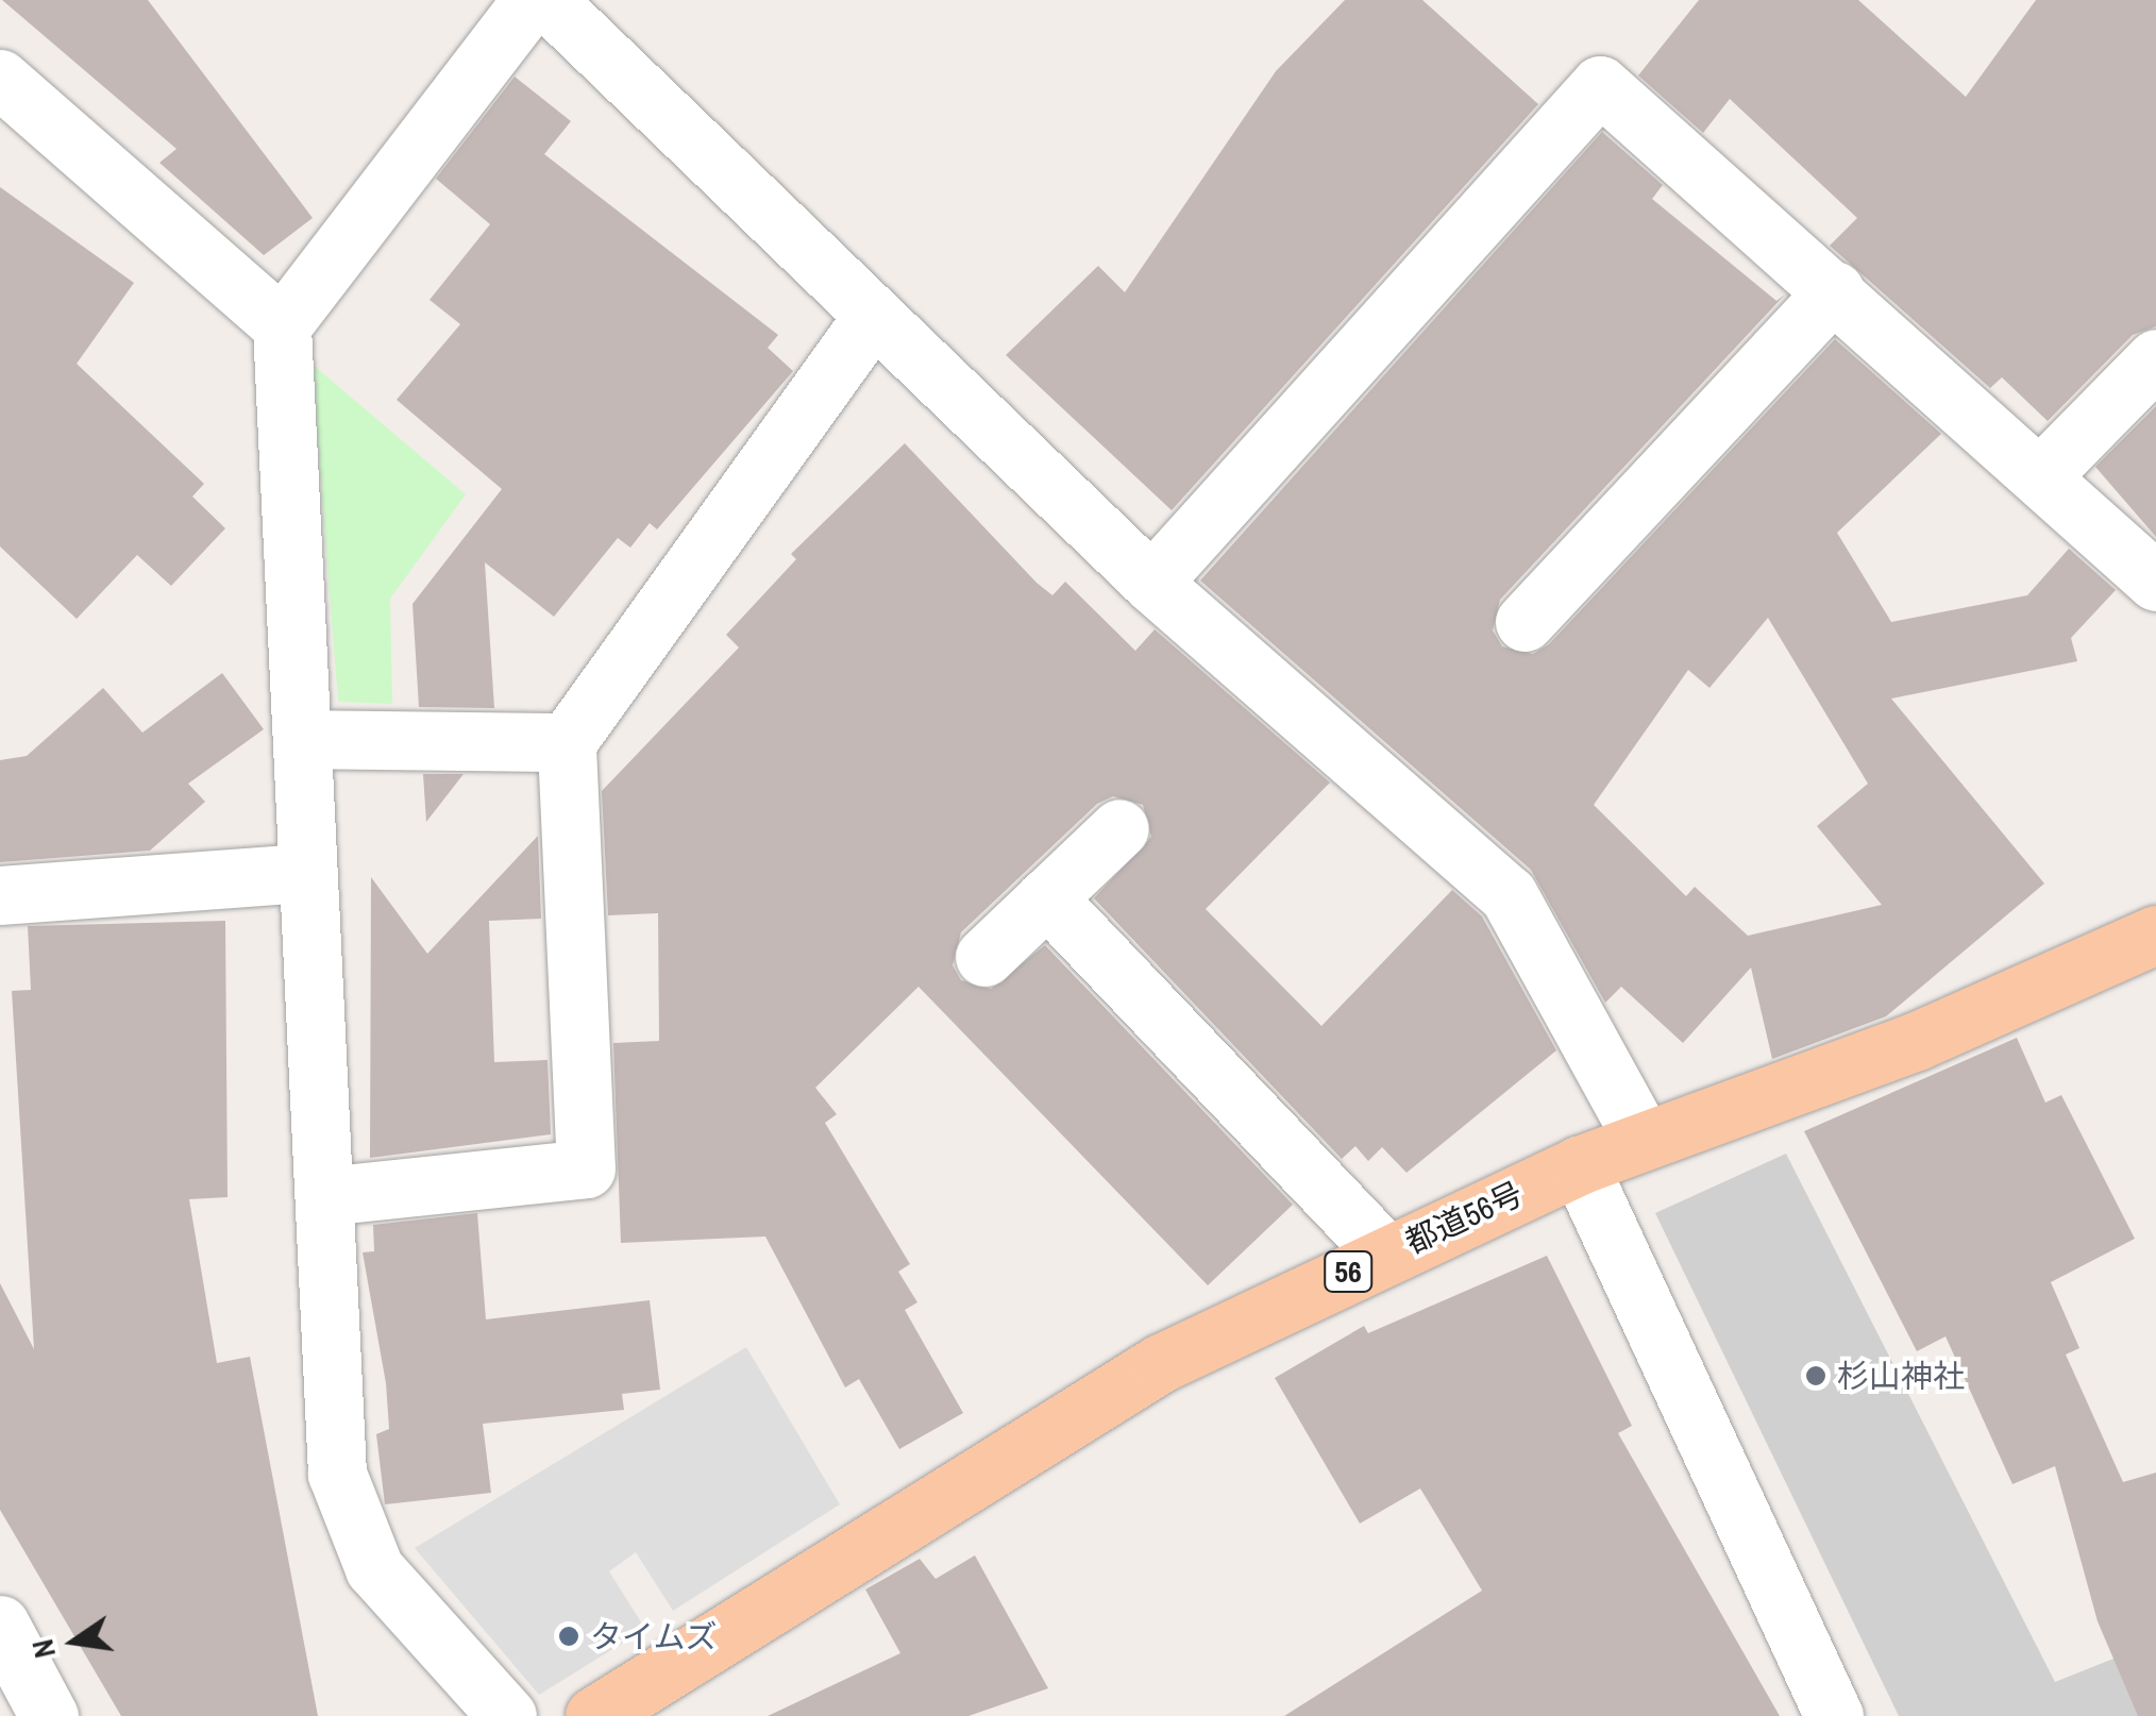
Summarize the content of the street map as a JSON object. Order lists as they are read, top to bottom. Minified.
{"streets":{"main road":["都道56号","56"]},"places":["杉山神社","タイムズ"],"north":"left"}
